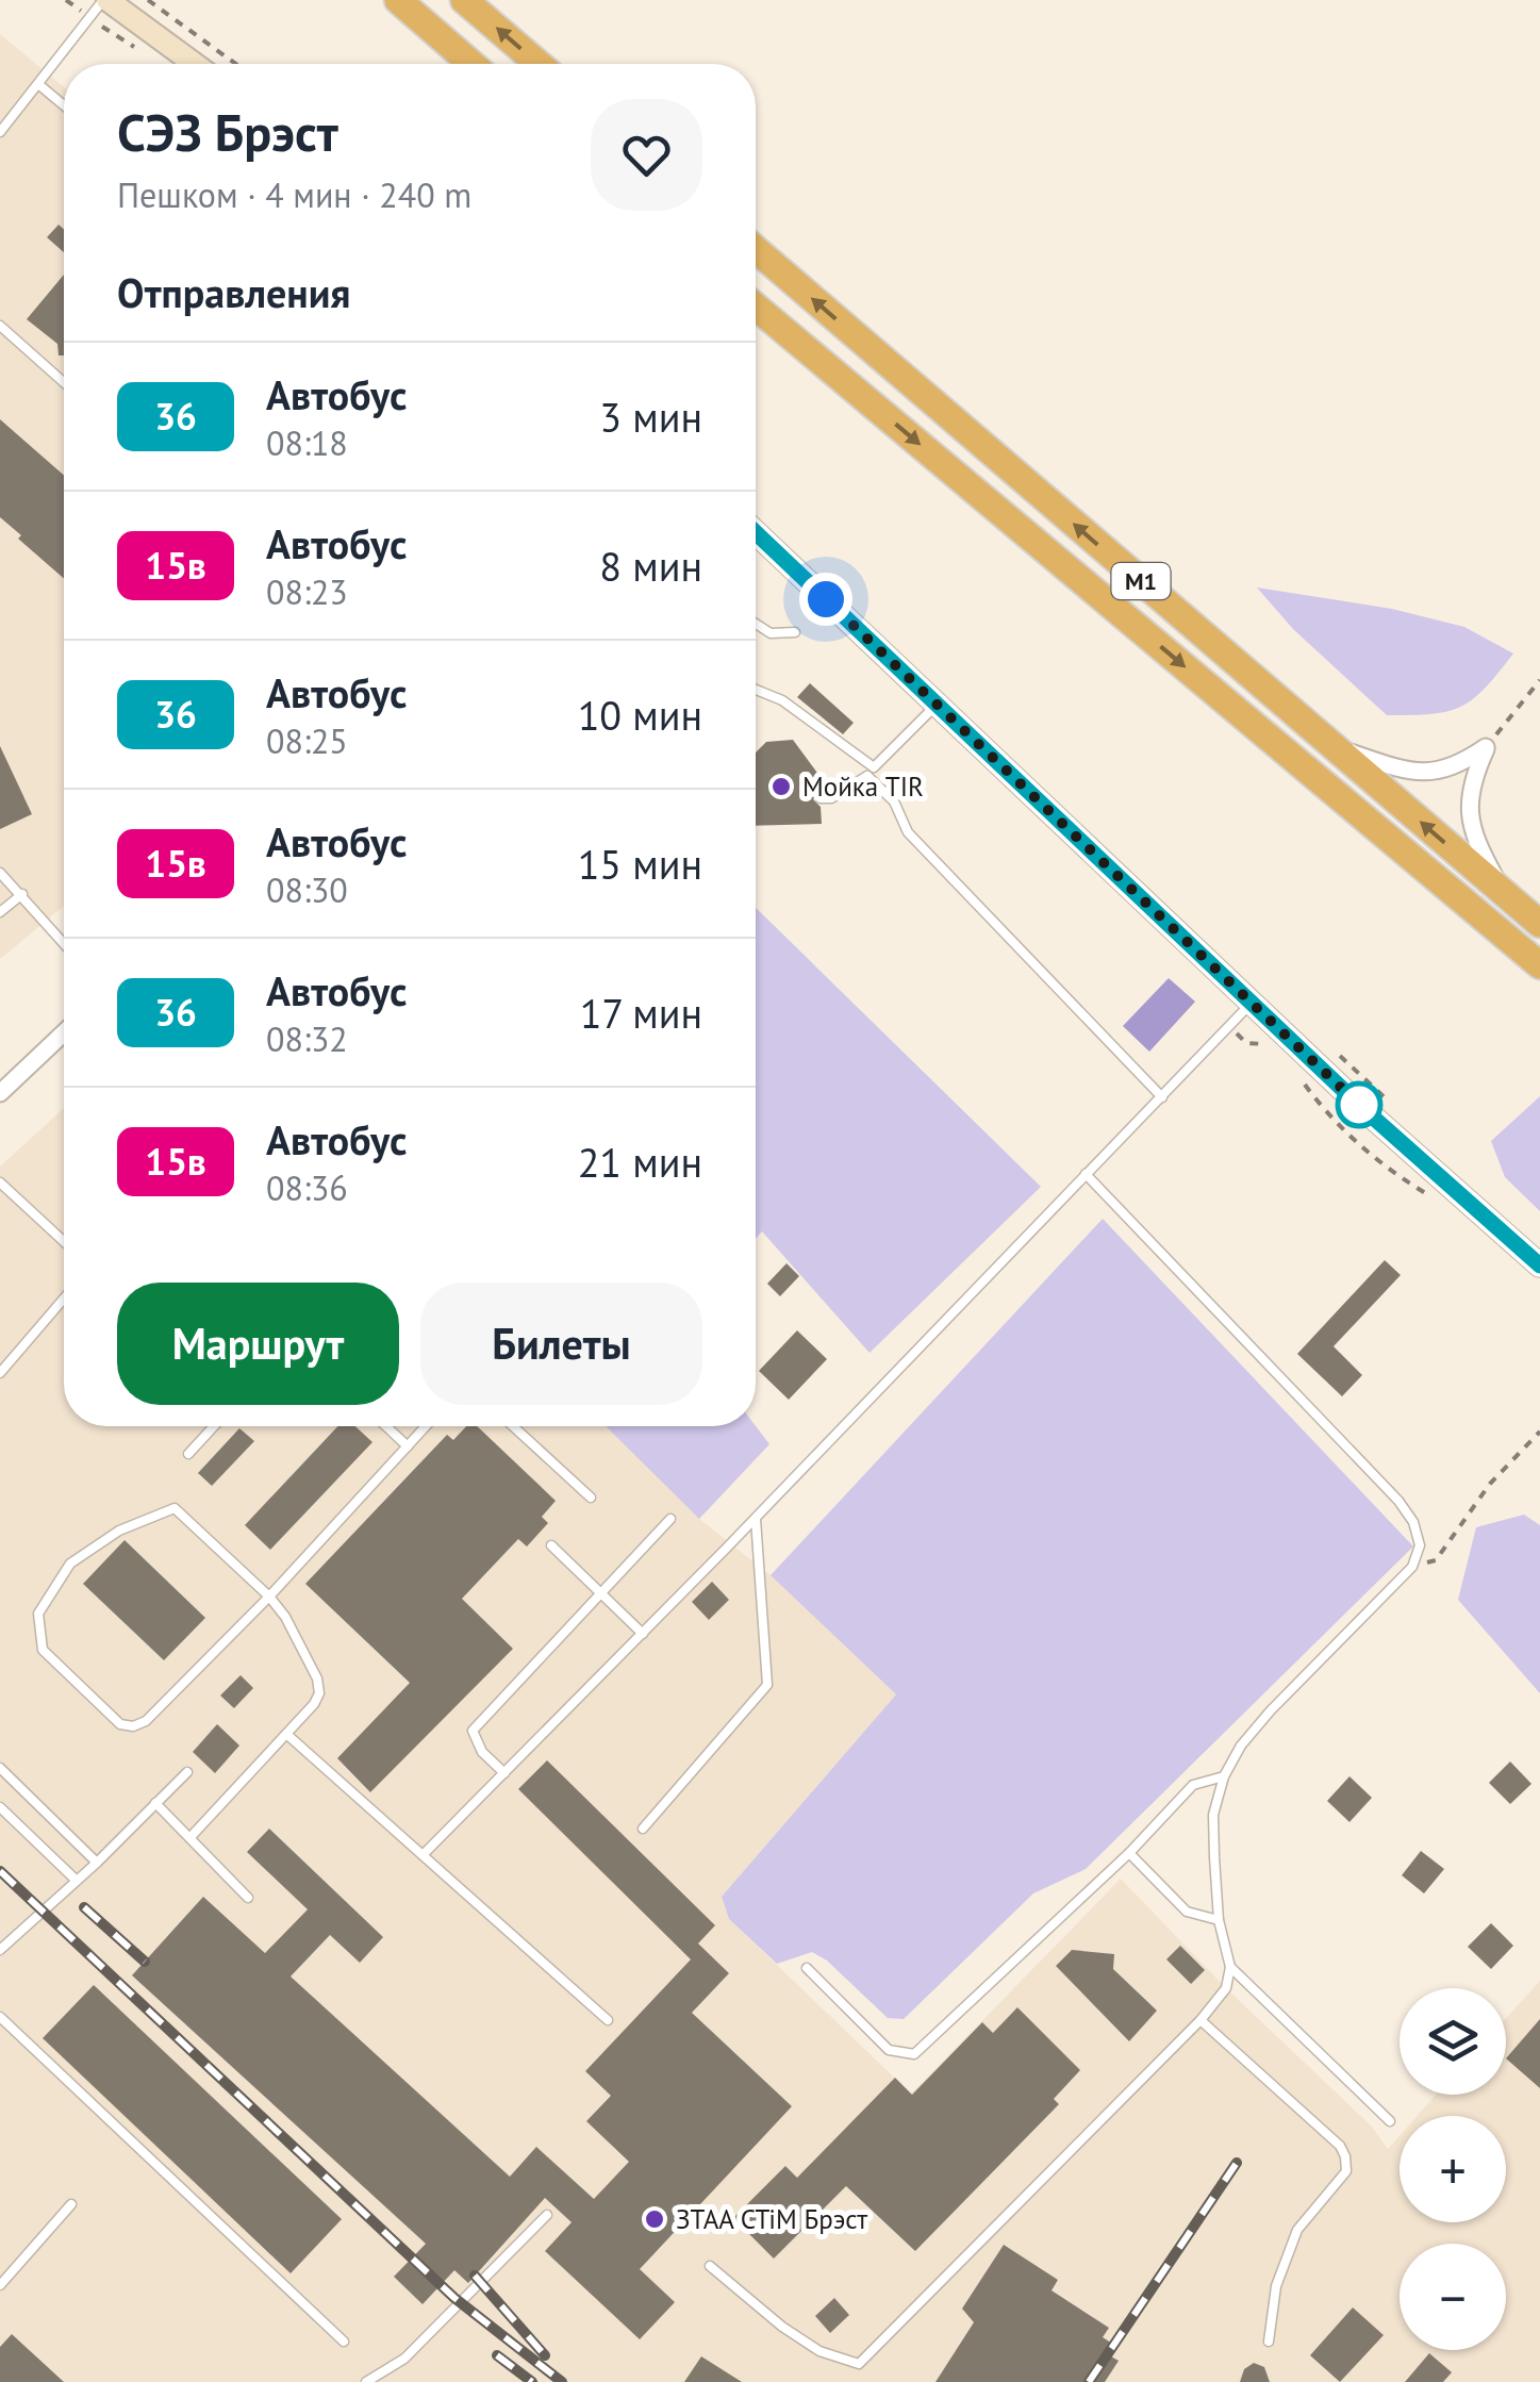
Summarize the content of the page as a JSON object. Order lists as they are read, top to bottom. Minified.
{"streets":{"highway":["М1"]},"places":["Мойка TIR","ЗТАА СТіМ Брэст"],"lines":["bus line 36"],"page":{"heading":[["СЭЗ Брэст","Пешком · 4 мин · 240 m"],"Отправления"],"list":[{"mark":"36","name":"Автобус","note":"08:18","value":"3 мин"},{"mark":"15в","name":"Автобус","note":"08:23","value":"8 мин"},{"mark":"36","name":"Автобус","note":"08:25","value":"10 мин"},{"mark":"15в","name":"Автобус","note":"08:30","value":"15 мин"},{"mark":"36","name":"Автобус","note":"08:32","value":"17 мин"},{"mark":"15в","name":"Автобус","note":"08:36","value":"21 мин"}],"buttons":["Маршрут","Билеты"],"map_buttons":["+","−"]}}
